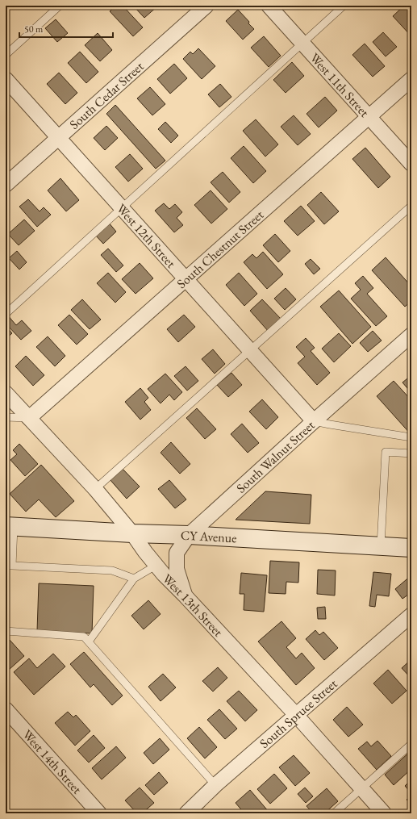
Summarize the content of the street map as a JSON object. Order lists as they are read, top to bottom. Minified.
{"streets":{"main road":["CY Avenue"],"street":["West 11th Street","South Cedar Street","West 12th Street","South Chestnut Street","South Walnut Street","West 13th Street","South Spruce Street","West 14th Street"]},"crossings":[["West 11th Street","South Chestnut Street"],["South Cedar Street","West 12th Street"],["West 12th Street","South Chestnut Street"],["West 12th Street","South Walnut Street"],["South Chestnut Street","West 13th Street"],["South Walnut Street","CY Avenue"],["South Walnut Street","West 13th Street"],["CY Avenue","West 13th Street"],["West 13th Street","South Spruce Street"]],"scale_bar":"50 m"}
